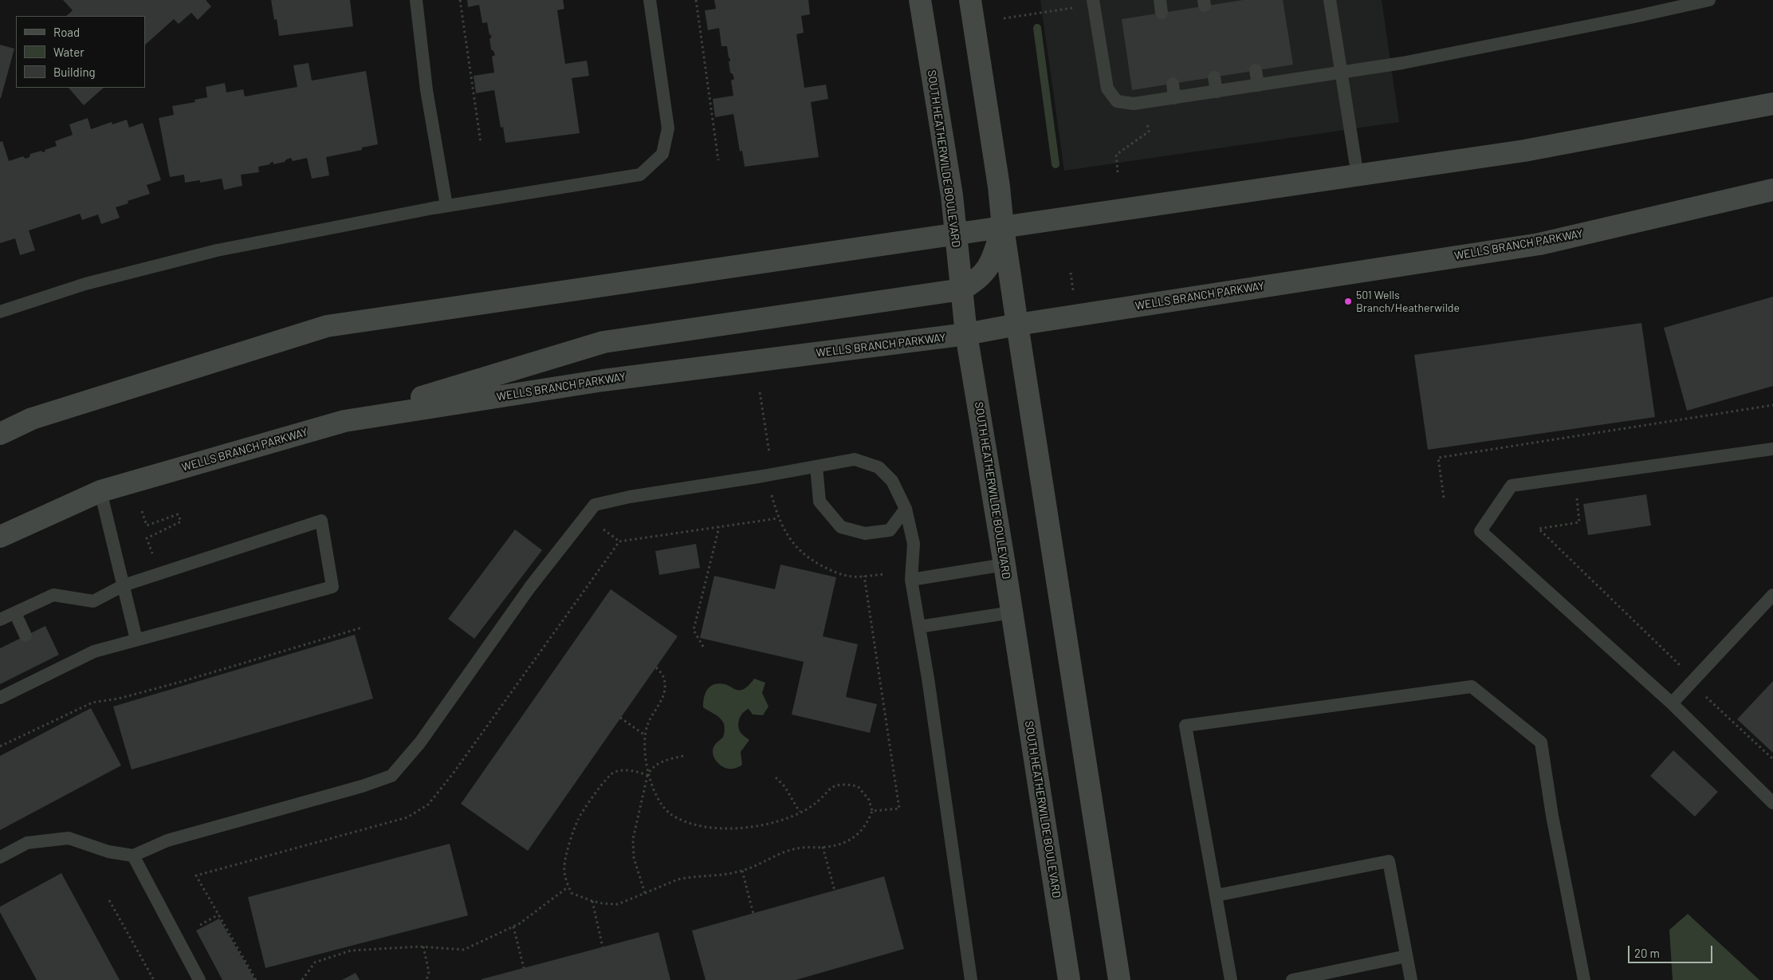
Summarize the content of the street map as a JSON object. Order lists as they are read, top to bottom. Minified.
{"streets":{"main road":["SOUTH HEATHERWILDE BOULEVARD","WELLS BRANCH PARKWAY"]},"crossings":[["SOUTH HEATHERWILDE BOULEVARD","WELLS BRANCH PARKWAY"]],"places":["501 Wells Branch/Heatherwilde"],"legend":["Road","Water","Building"],"scale_bar":"20 m"}
